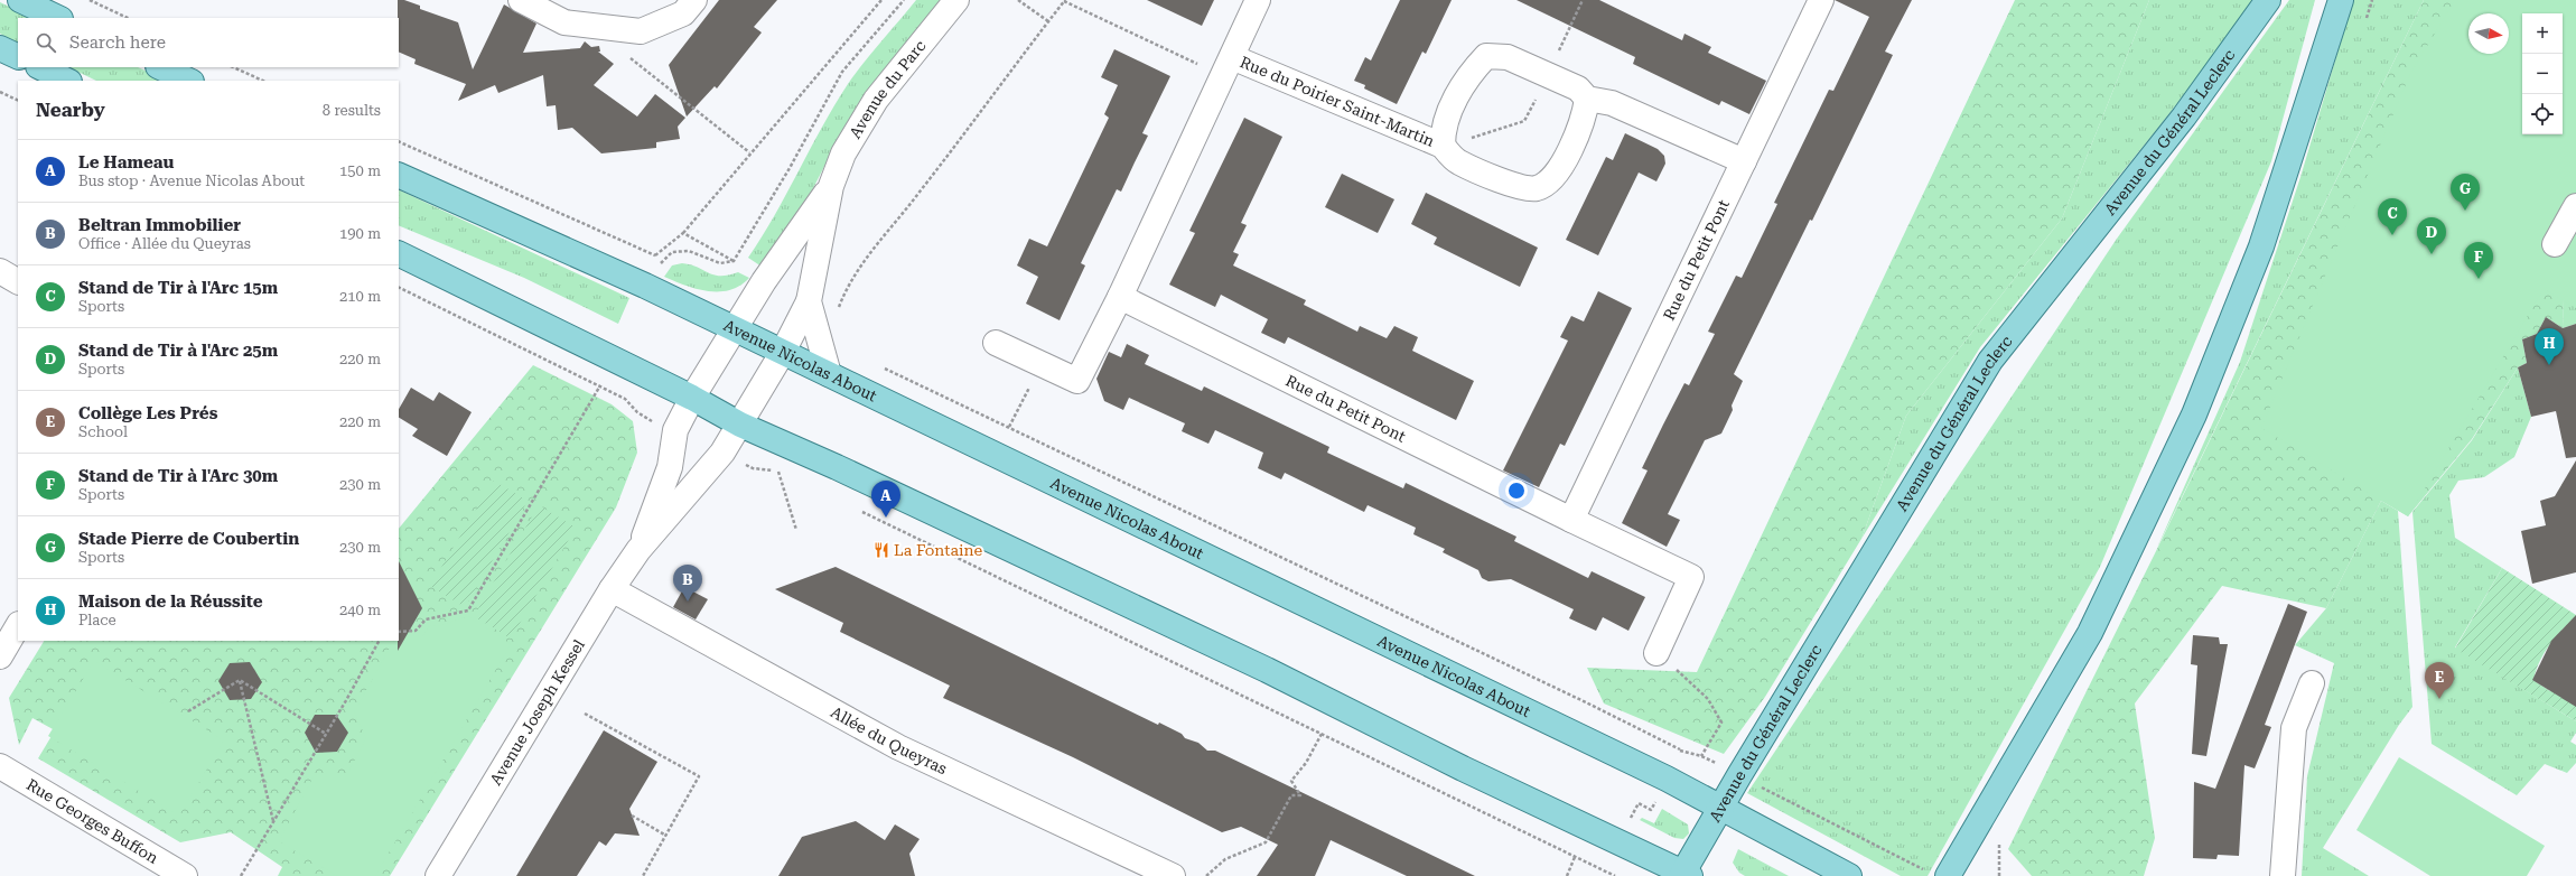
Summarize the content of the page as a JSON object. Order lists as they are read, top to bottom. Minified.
{"streets":{"main road":["Avenue du Général Leclerc","Avenue Nicolas About"],"street":["Avenue du Parc","Rue du Poirier Saint-Martin","Rue du Petit Pont","Avenue Joseph Kessel","Allée du Queyras","Rue Georges Buffon"]},"crossings":[["Avenue du Parc","Avenue Nicolas About"],["Avenue du Parc","Avenue Joseph Kessel"],["Rue du Poirier Saint-Martin","Rue du Petit Pont"],["Avenue du Général Leclerc","Avenue Nicolas About"],["Avenue Nicolas About","Avenue Joseph Kessel"],["Avenue Joseph Kessel","Allée du Queyras"]],"places":{"restaurant":["La Fontaine"]},"north":"right","page":{"map_buttons":["+","−"],"search":"Search here","heading":["Nearby","8 results"],"list":[{"mark":"A","name":"Le Hameau","note":"Bus stop · Avenue Nicolas About","value":"150 m"},{"mark":"B","name":"Beltran Immobilier","note":"Office · Allée du Queyras","value":"190 m"},{"mark":"C","name":"Stand de Tir à l'Arc 15m","note":"Sports","value":"210 m"},{"mark":"D","name":"Stand de Tir à l'Arc 25m","note":"Sports","value":"220 m"},{"mark":"E","name":"Collège Les Prés","note":"School","value":"220 m"},{"mark":"F","name":"Stand de Tir à l'Arc 30m","note":"Sports","value":"230 m"},{"mark":"G","name":"Stade Pierre de Coubertin","note":"Sports","value":"230 m"},{"mark":"H","name":"Maison de la Réussite","note":"Place","value":"240 m"}],"pins":["G","C","D","F","H","A","B","E"]}}
